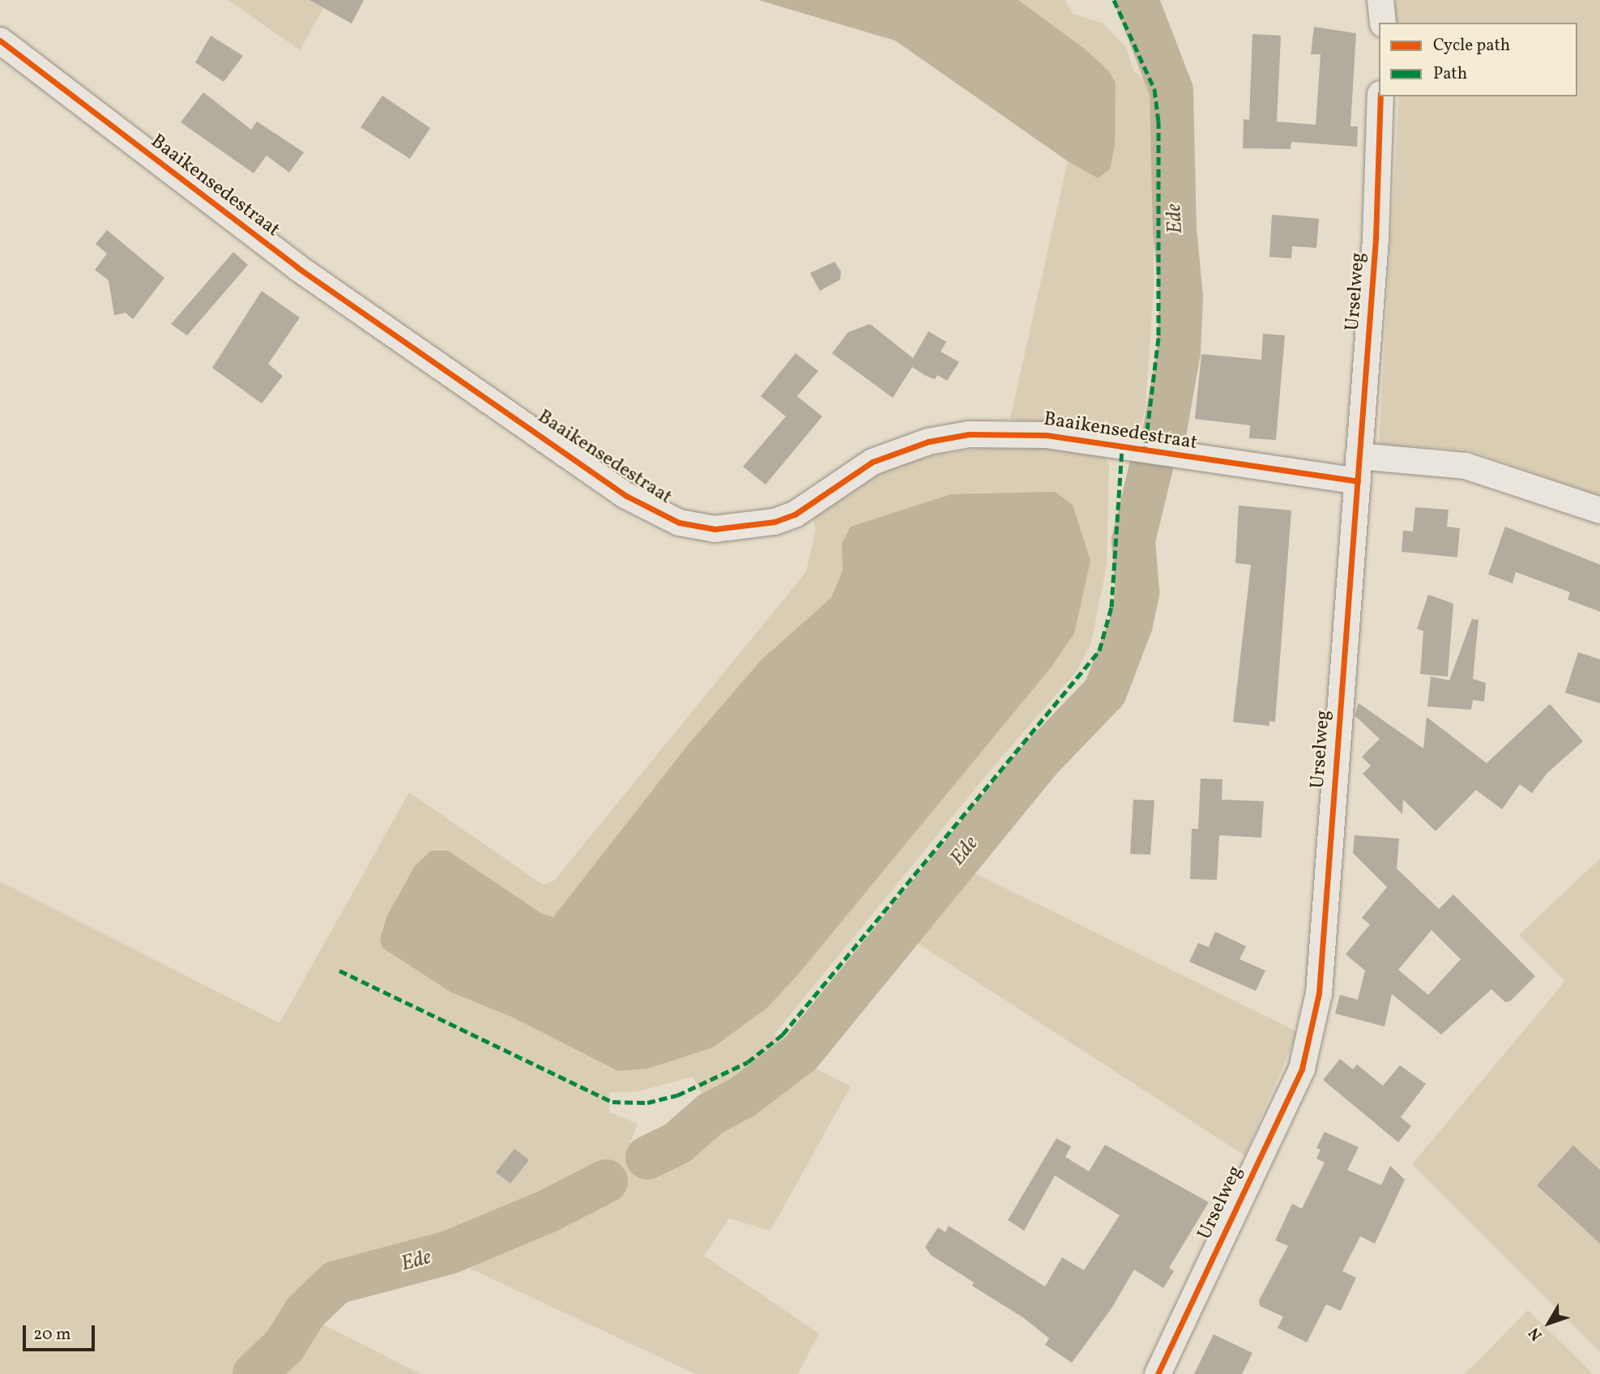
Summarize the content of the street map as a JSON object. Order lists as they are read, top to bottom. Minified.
{"streets":{"street":["Baaikensedestraat","Urselweg"]},"crossings":[["Baaikensedestraat","Urselweg"]],"water":["Ede"],"legend":["Cycle path","Path"],"scale_bar":"20 m","north":"bottom left"}
